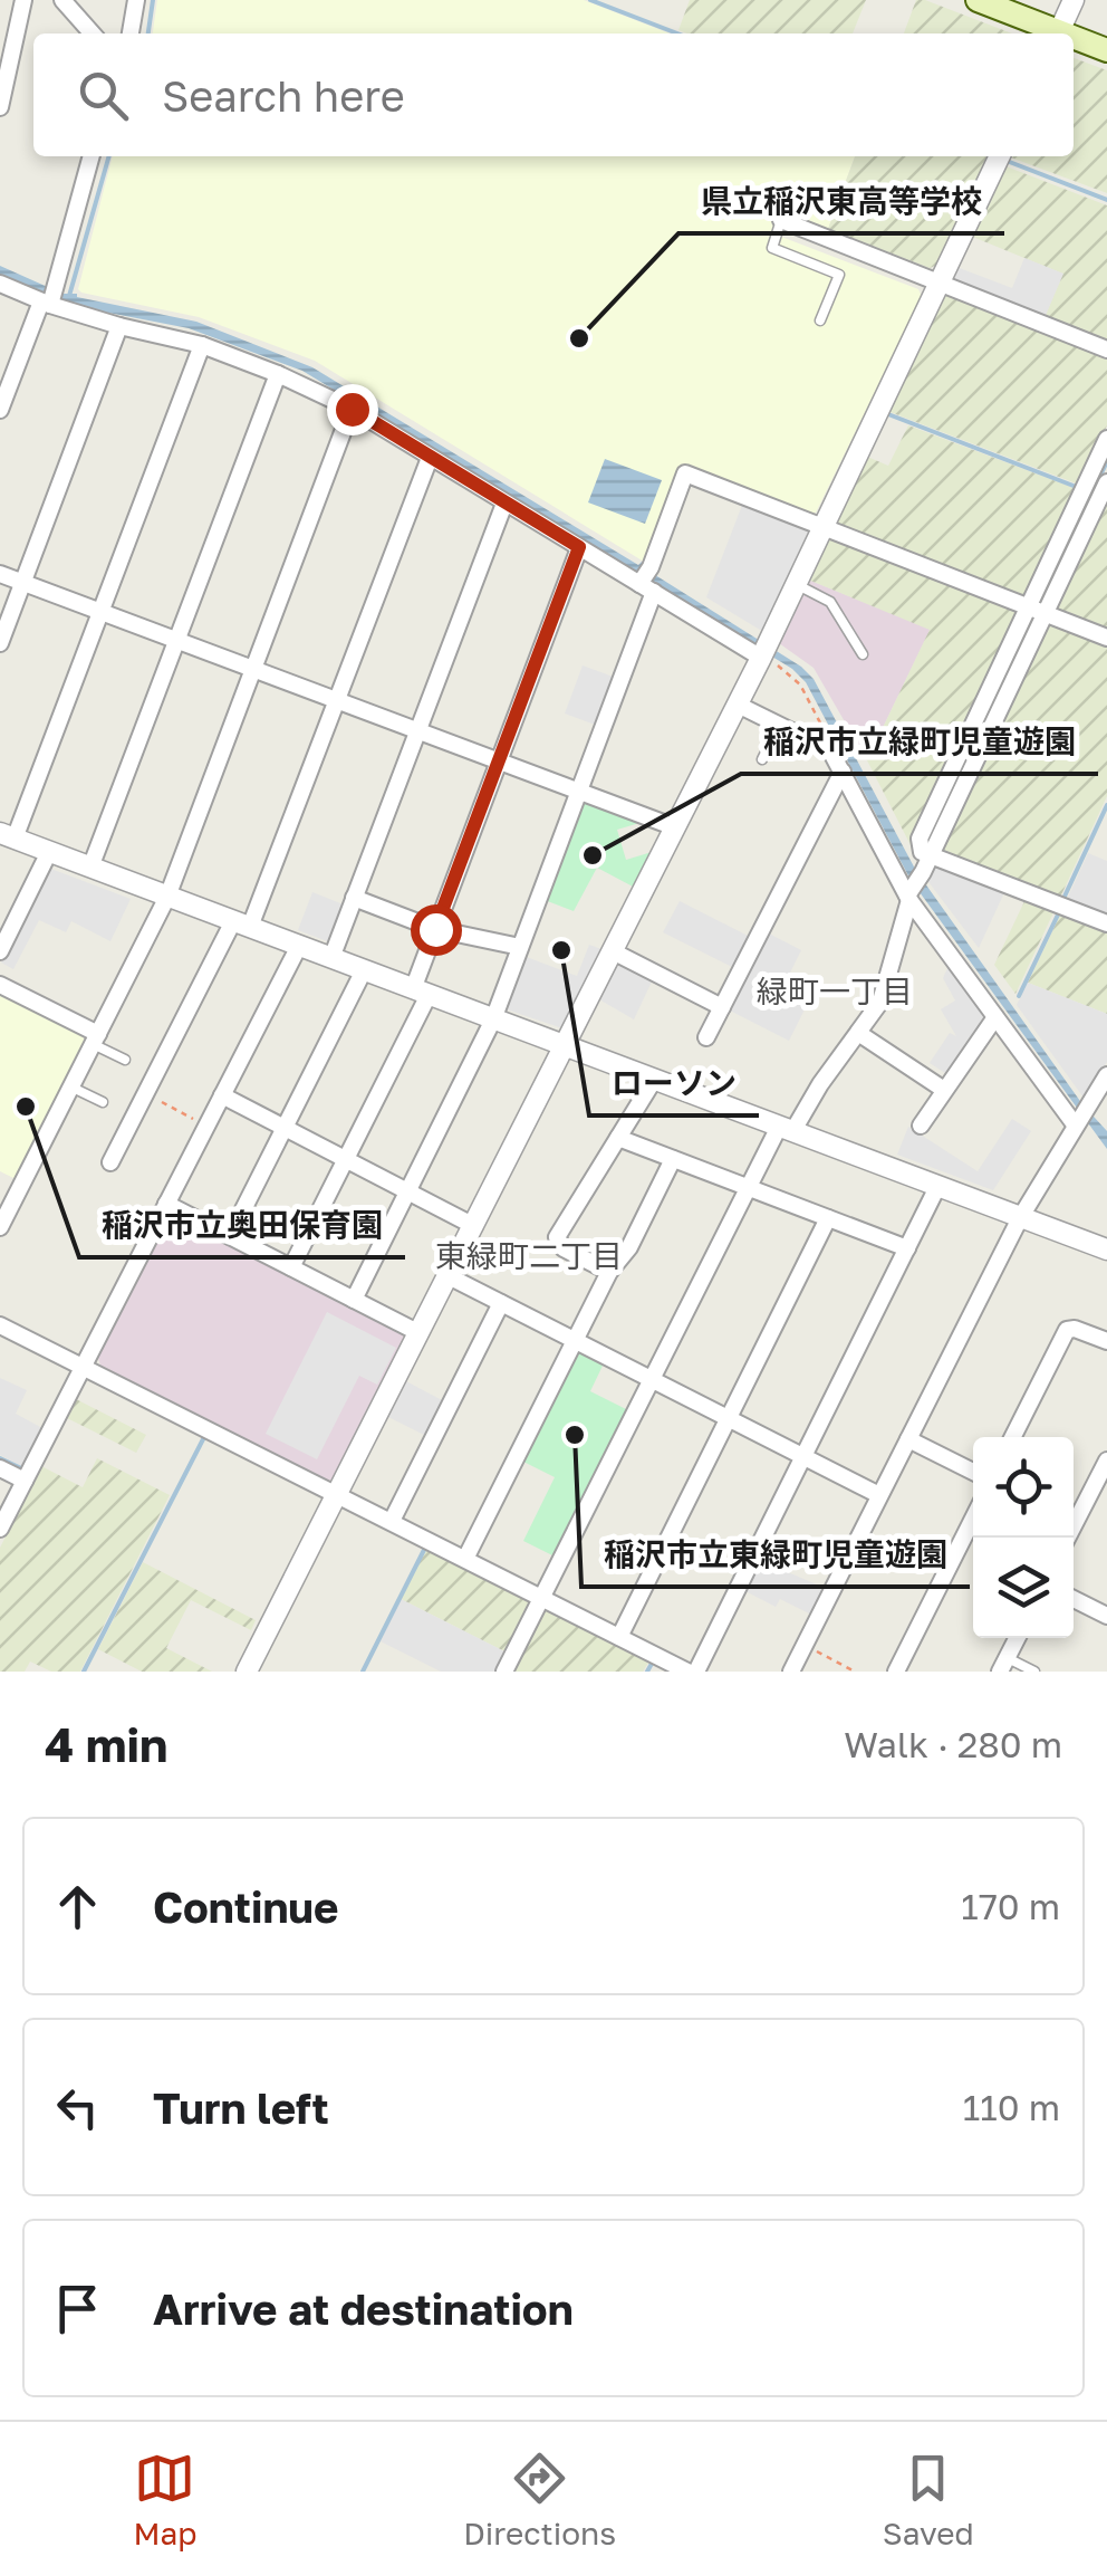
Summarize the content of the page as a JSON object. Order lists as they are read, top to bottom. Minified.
{"districts":["緑町一丁目","東緑町二丁目"],"places":["県立稲沢東高等学校","稲沢市立緑町児童遊園","ローソン","稲沢市立奥田保育園","稲沢市立東緑町児童遊園"],"page":{"search":"Search here","heading":["4 min","Walk · 280 m"],"list":[["Continue","170 m"],["Turn left","110 m"],"Arrive at destination"],"nav":["Map","Directions","Saved"]}}
